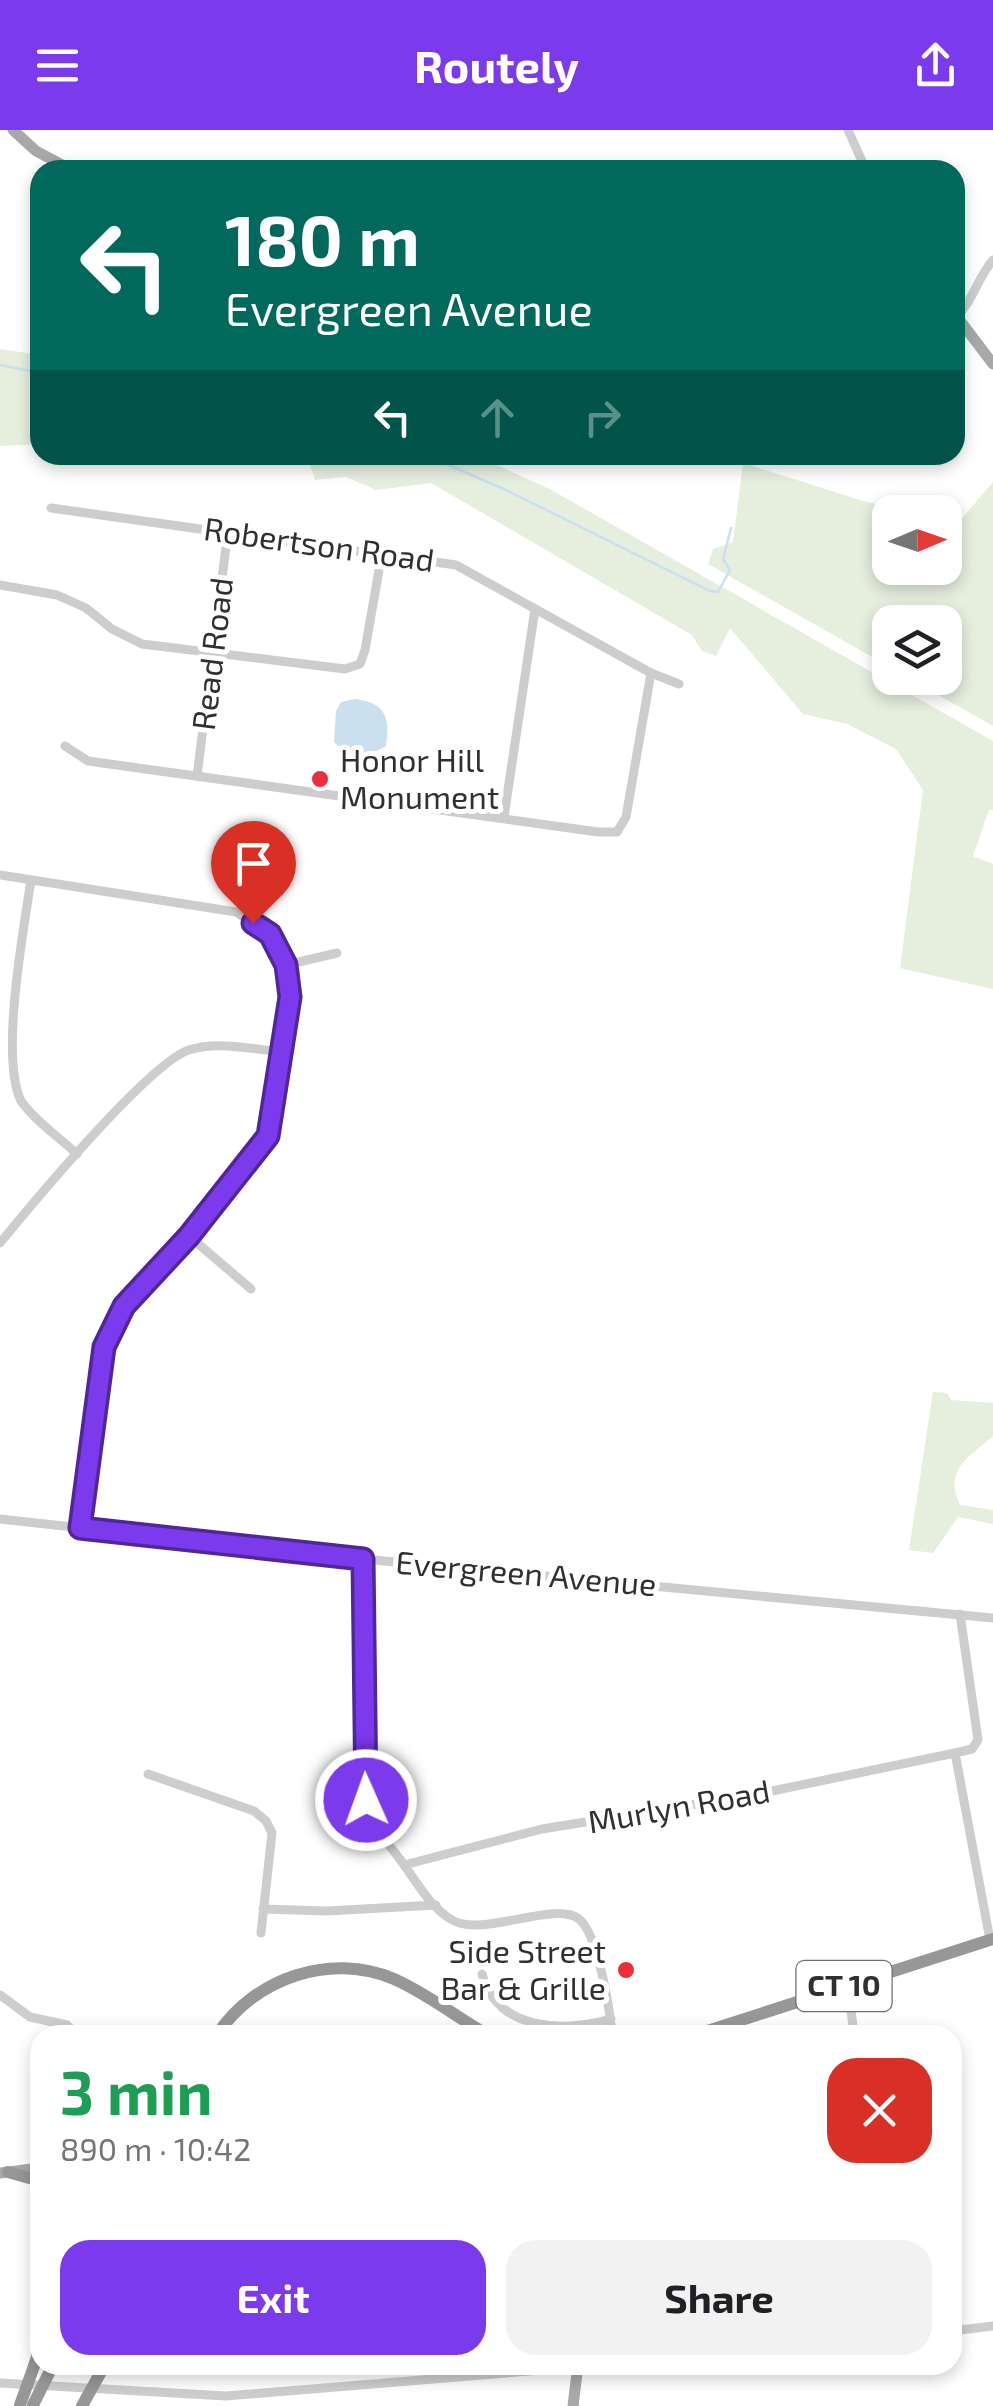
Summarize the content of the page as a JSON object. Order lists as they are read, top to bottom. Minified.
{"streets":{"highway":["CT 10"],"street":["Robertson Road","Read Road","Evergreen Avenue","Murlyn Road"]},"crossings":[["Robertson Road","Read Road"]],"places":["Honor Hill Monument","Side Street Bar & Grille"],"north":"right","page":{"header":"Routely","turn":["180 m","Evergreen Avenue"],"heading":["3 min","890 m · 10:42"],"buttons":["Exit","Share"]}}
